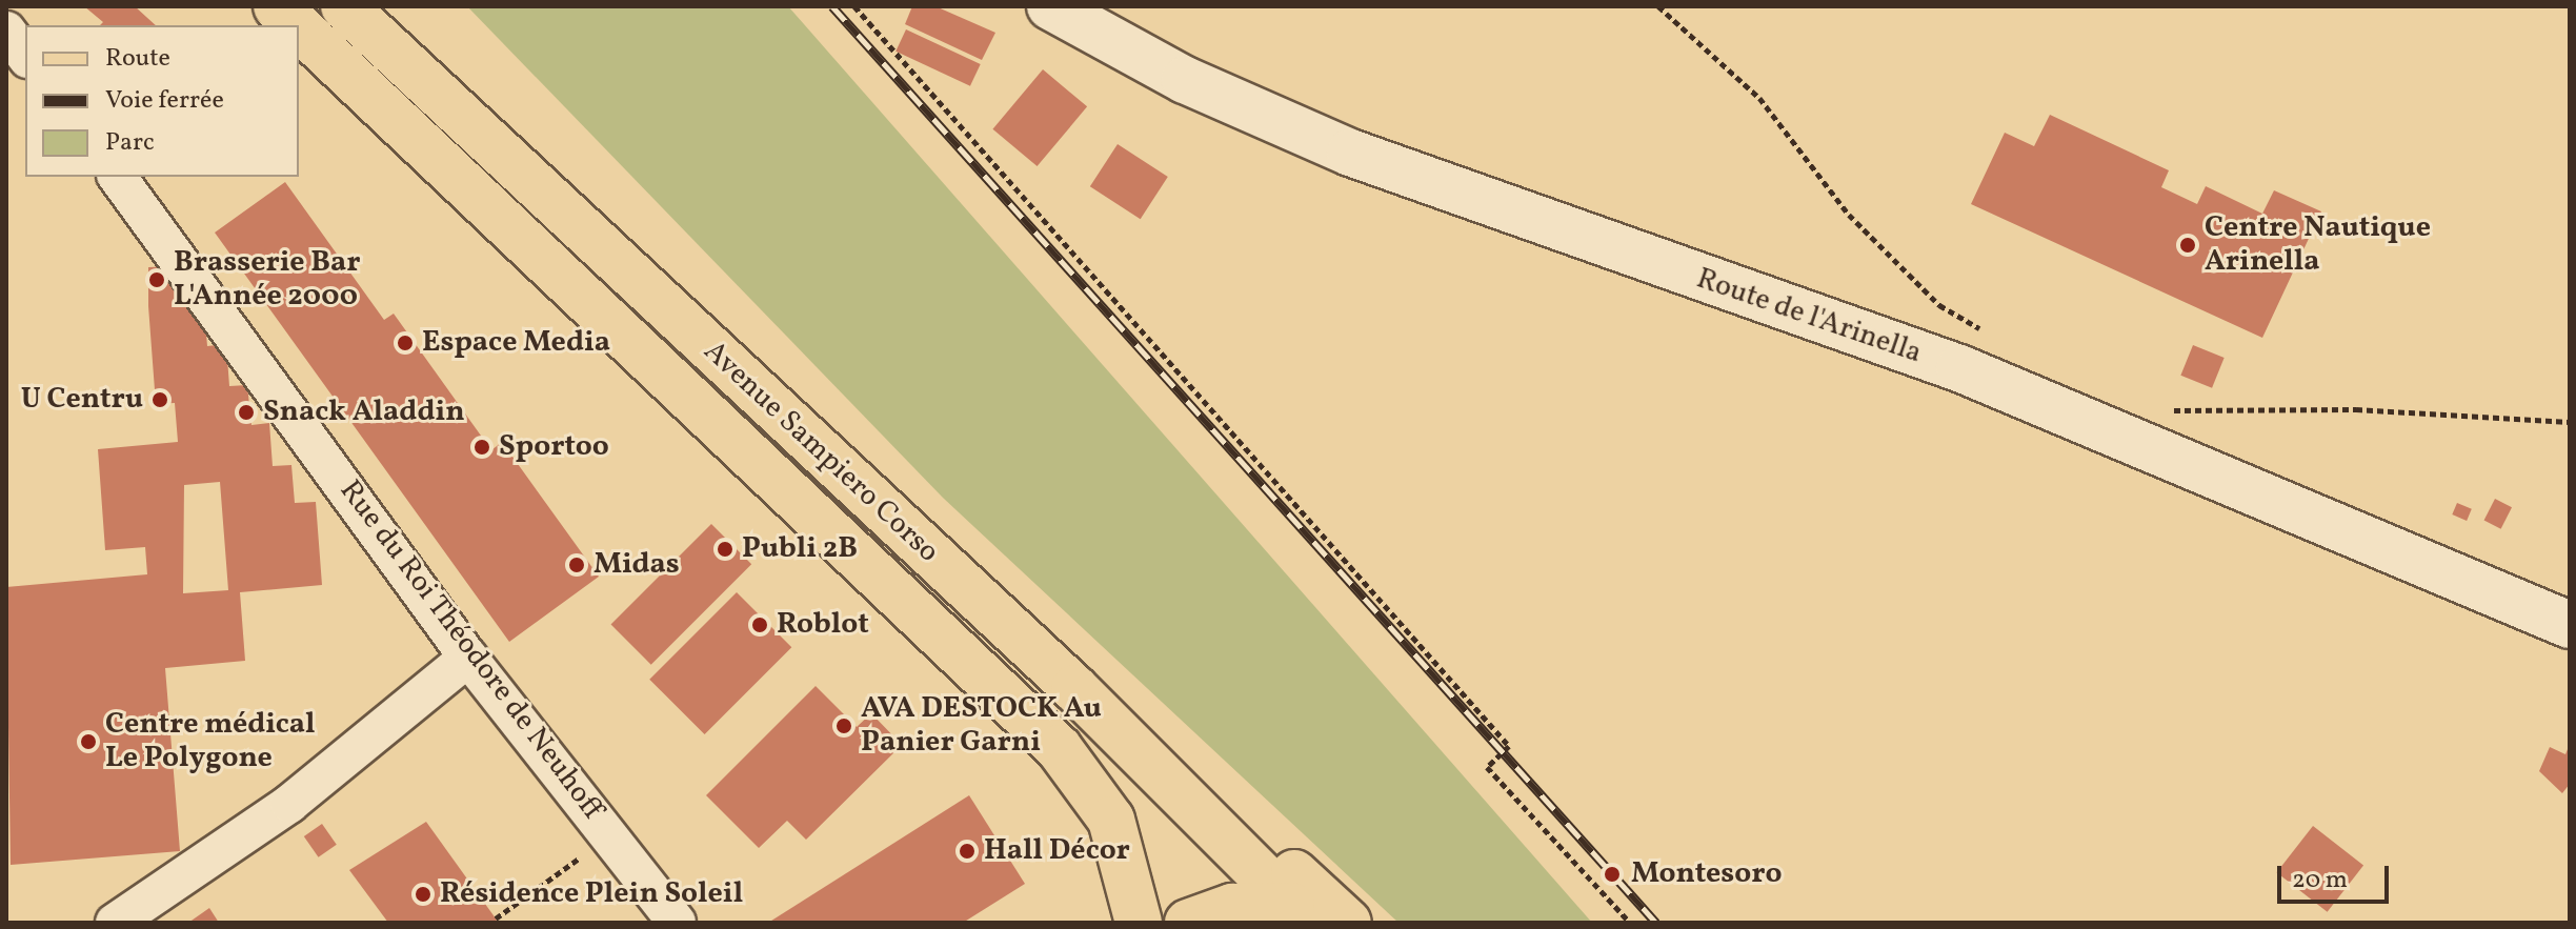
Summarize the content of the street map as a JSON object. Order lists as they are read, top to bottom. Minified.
{"streets":{"main road":["Avenue Sampiero Corso"],"street":["Route de l'Arinella","Rue du Roi Théodore de Neuhoff"]},"places":["Centre Nautique Arinella","Brasserie Bar L'Année 2000","Espace Media","U Centru","Snack Aladdin","Sportoo","Publi 2B","Midas","Roblot","AVA DESTOCK Au Panier Garni","Centre médical Le Polygone","Hall Décor","Montesoro","Résidence Plein Soleil"],"legend":["Route","Voie ferrée","Parc"],"scale_bar":"20 m"}
